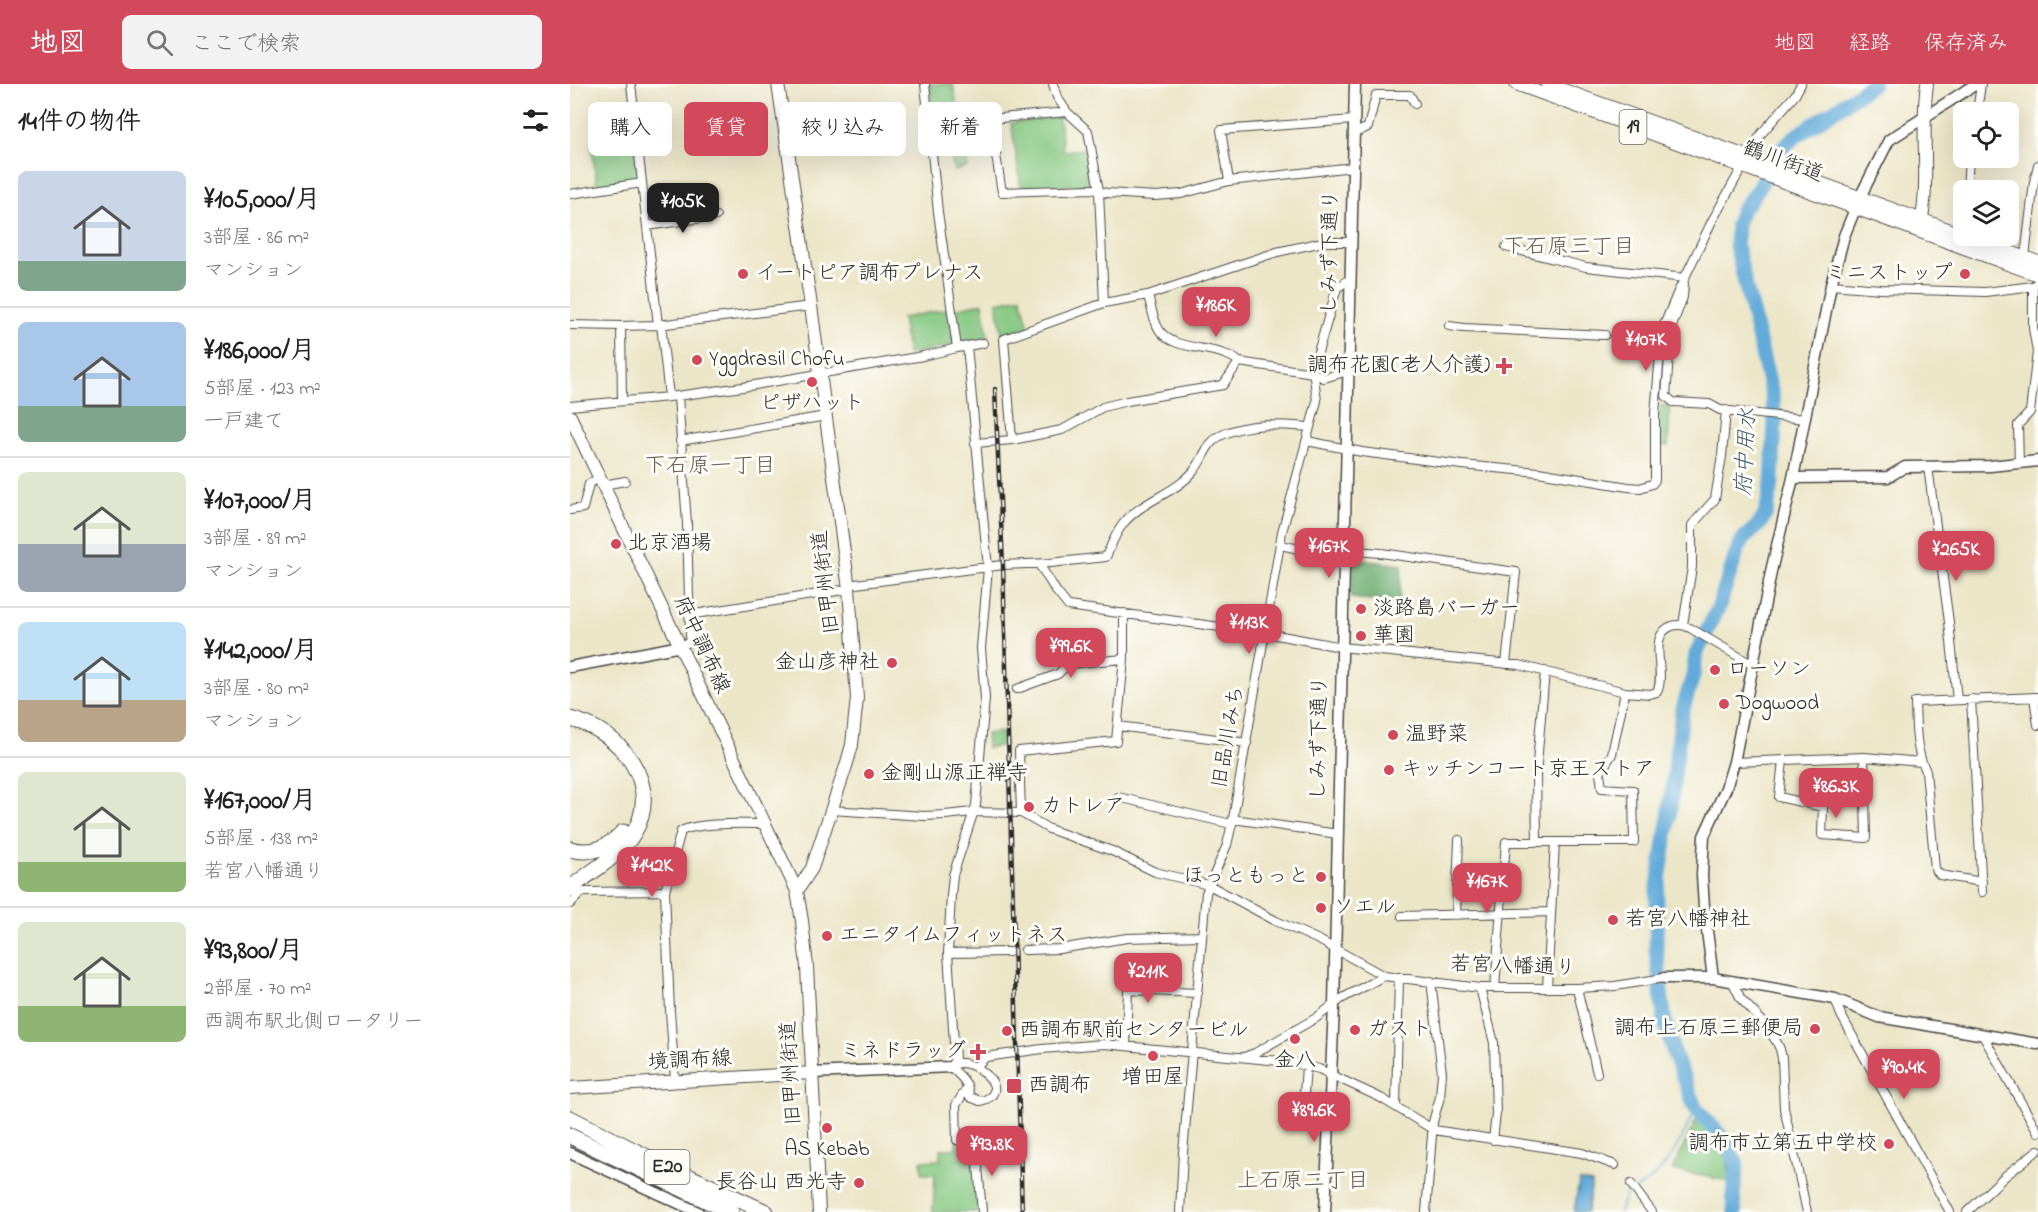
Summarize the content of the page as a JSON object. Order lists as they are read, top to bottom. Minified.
{"streets":{"highway":["E20"],"main road":["19","鶴川街道","旧甲州街道","府中調布線","境調布線"],"street":["しみず下通り","旧品川みち","若宮八幡通り"]},"crossings":[["しみず下通り","旧品川みち"],["旧甲州街道","府中調布線"],["旧甲州街道","境調布線"]],"districts":["下石原三丁目","下石原一丁目","上石原二丁目"],"water":["府中用水"],"places":{"other":["イートピア調布プレナス","ミニストップ","Yggdrasil Chofu","ピザハット","北京酒場","淡路島バーガー","華園","金山彦神社","ローソン","Dogwood","温野菜","キッチンコート京王ストア","金剛山源正禅寺","カトレア","ほっともっと","ソエル","若宮八幡神社","エニタイムフィットネス","調布上石原三郵便局","ガスト","西調布駅前センタービル","金八","増田屋","AS Kebab","調布市立第五中学校","長谷山 西光寺"],"health":["調布花園(老人介護)","ミネドラッグ"],"transit":["西調布"]},"page":{"header":"地図","search":"ここで検索","nav":["地図","経路","保存済み"],"heading":"14件の物件","chip":["購入","賃貸","絞り込み","新着"],"list":[{"name":"¥105,000/月","note":"3部屋 · 86 m² · マンション"},{"name":"¥186,000/月","note":"5部屋 · 123 m² · 一戸建て"},{"name":"¥107,000/月","note":"3部屋 · 89 m² · マンション"},{"name":"¥142,000/月","note":"3部屋 · 80 m² · マンション"},{"name":"¥167,000/月","note":"5部屋 · 138 m² · 若宮八幡通り"},{"name":"¥93,800/月","note":"2部屋 · 70 m² · 西調布駅北側ロータリー"}],"price":["¥105K","¥186K","¥107K","¥167K","¥265K","¥113K","¥99.6K","¥86.3K","¥142K","¥167K","¥211K","¥90.4K","¥89.6K","¥93.8K"]}}
